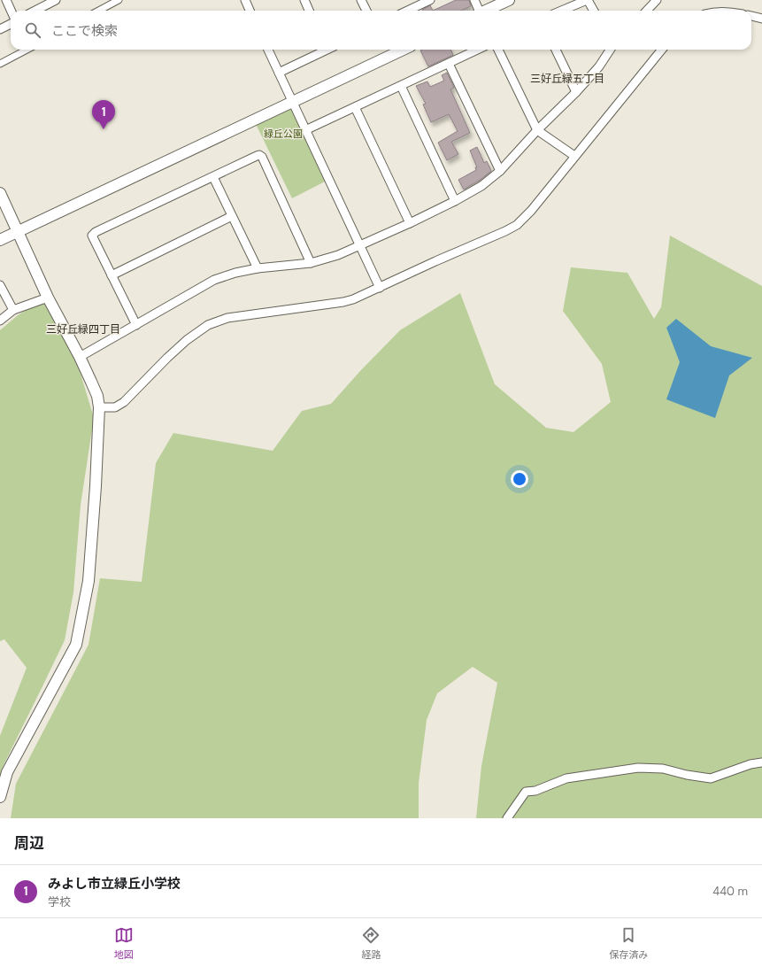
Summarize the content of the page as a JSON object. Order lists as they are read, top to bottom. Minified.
{"districts":["三好丘緑五丁目","三好丘緑四丁目"],"parks":["緑丘公園"],"page":{"search":"ここで検索","pins":"1","heading":"周辺","list":[{"mark":"1","name":"みよし市立緑丘小学校","note":"学校","value":"440 m"}],"nav":["地図","経路","保存済み"]}}
